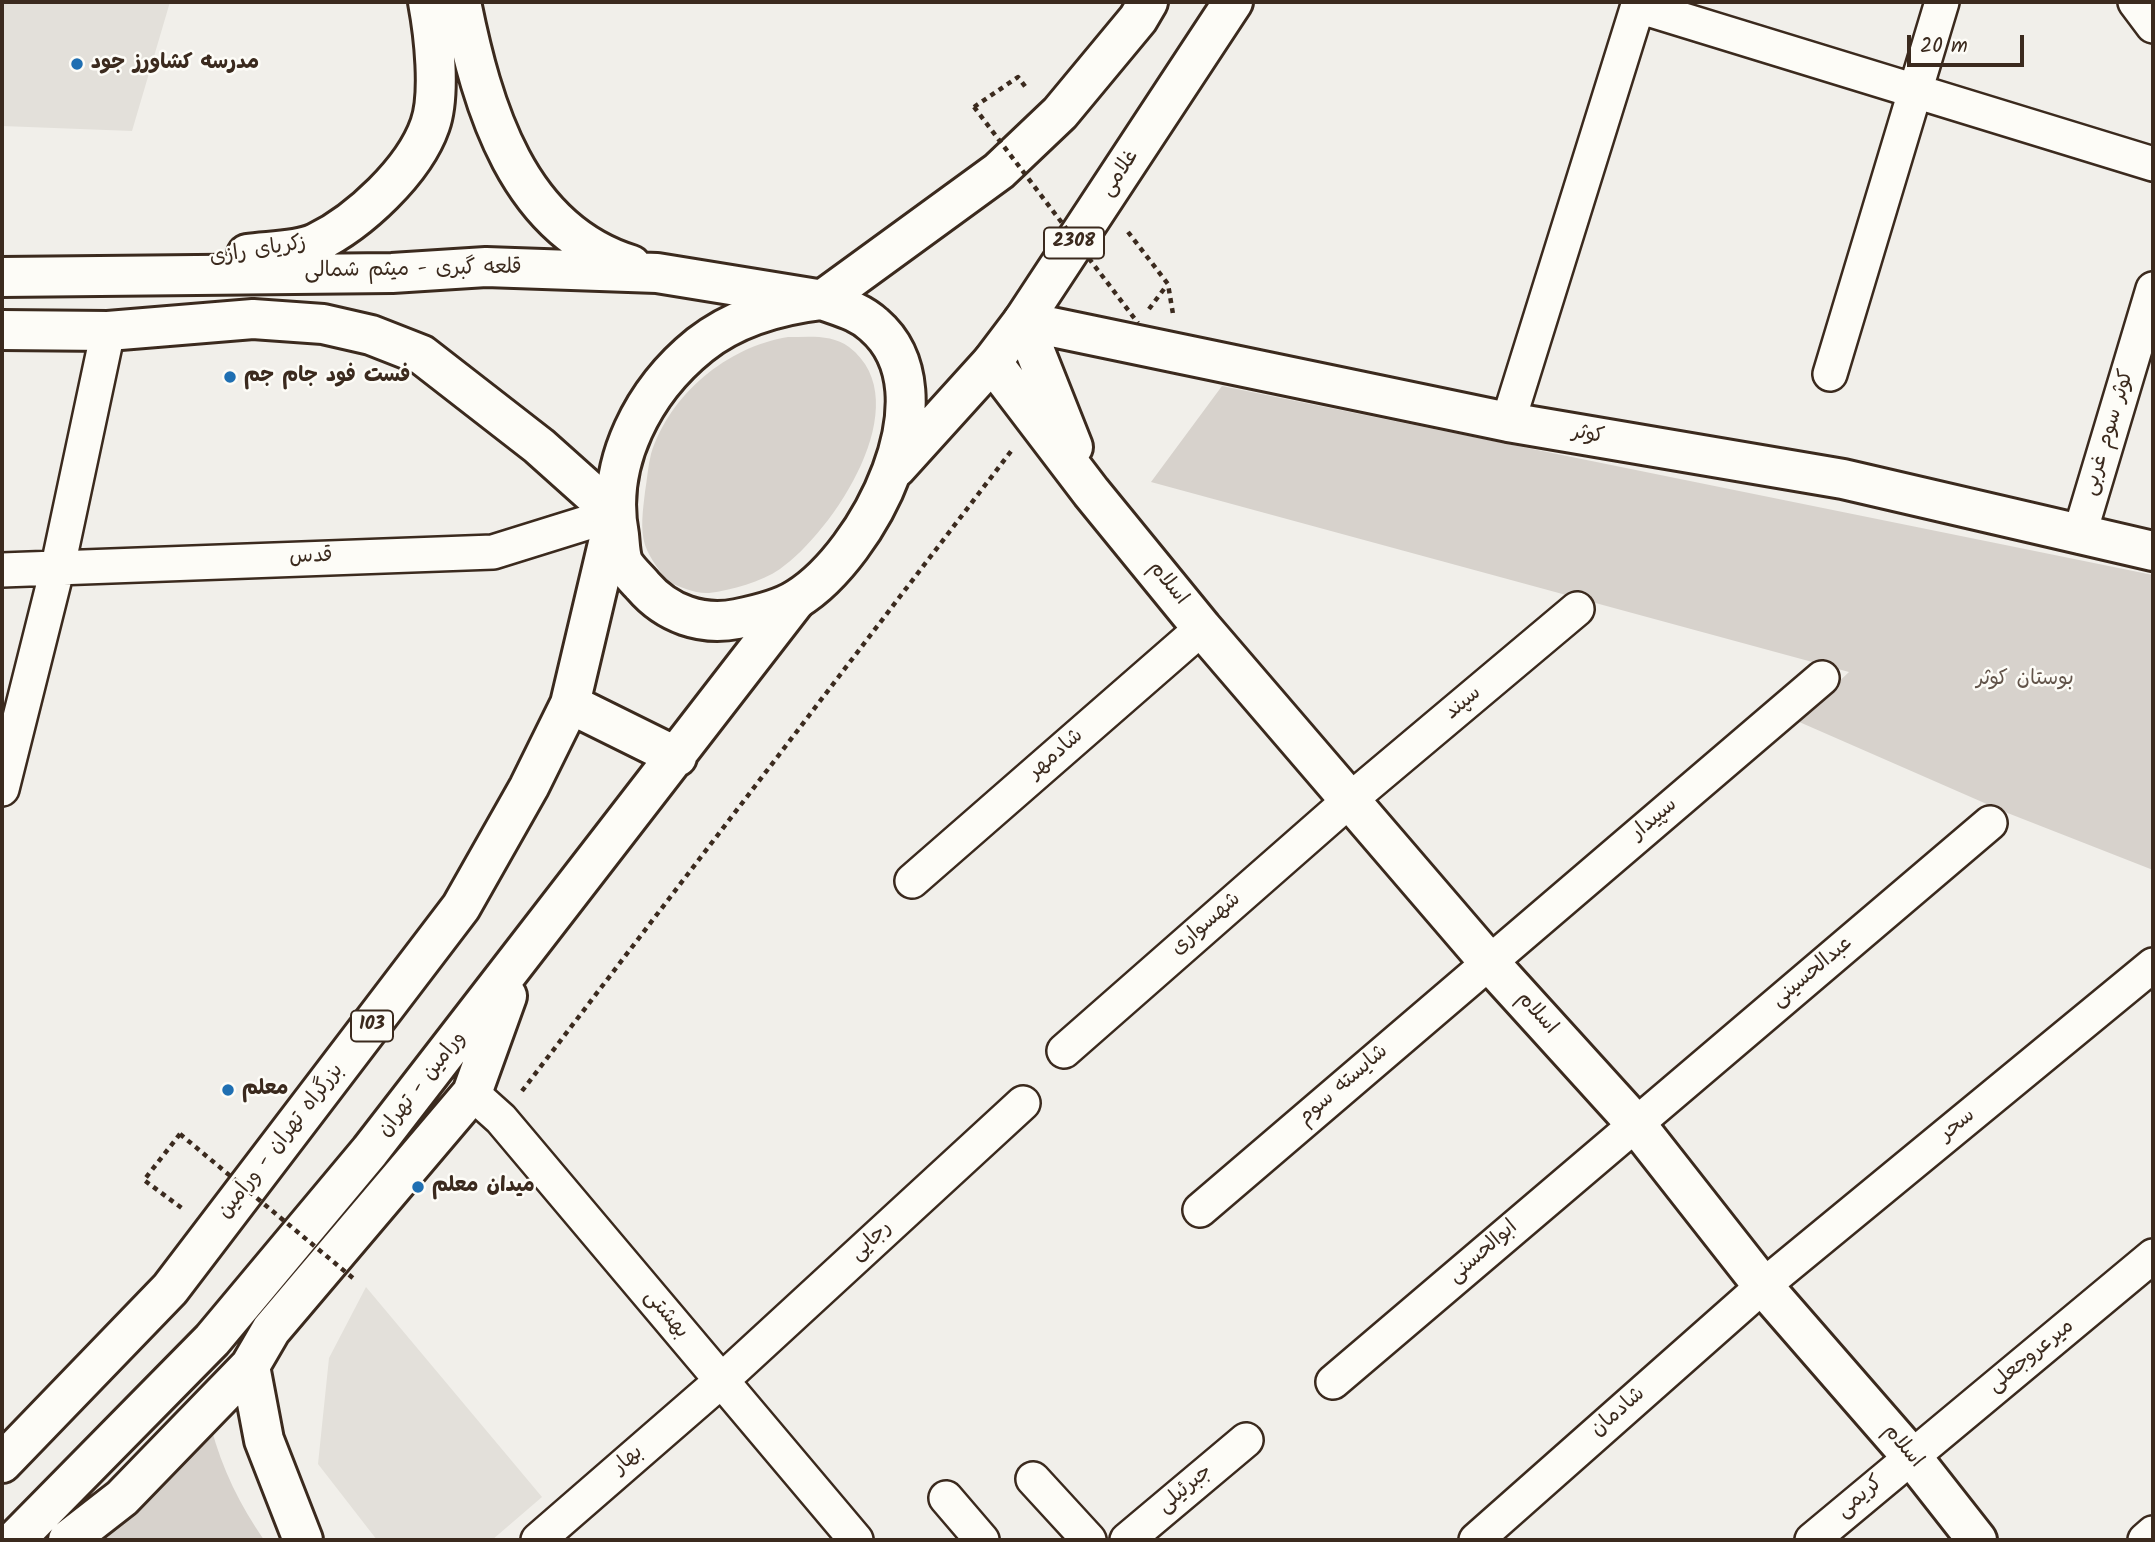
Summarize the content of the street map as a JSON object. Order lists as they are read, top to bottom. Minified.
{"streets":{"main road":["غلامی","2308","زکریای رازی","قلعه گبری - میثم شمالی","کوثر","اسلام","103","ورامین - تهران","بزرگراه تهران - ورامین"],"street":["کوثر سوم غربی","قدس","سپند","شادمهر","سپیدار","شهسواری","عبدالحسینی","شایسته سوم","سحر","رجایی","ابوالحسنی","بهشتی","میرعروجعلی","شادمان","بهار","جبرئیلی","کریمی"]},"crossings":[["غلامی","کوثر"],["غلامی","اسلام"],["زکریای رازی","قلعه گبری - میثم شمالی"],["کوثر سوم غربی","کوثر"],["قدس","بزرگراه تهران - ورامین"],["اسلام","سپند"],["اسلام","شادمهر"],["اسلام","سپیدار"],["اسلام","شهسواری"],["اسلام","عبدالحسینی"],["اسلام","شایسته سوم"],["اسلام","سحر"],["اسلام","ابوالحسنی"],["اسلام","میرعروجعلی"],["اسلام","شادمان"],["اسلام","کریمی"],["سپند","شهسواری"],["سپیدار","شایسته سوم"],["عبدالحسینی","ابوالحسنی"],["سحر","شادمان"],["رجایی","بهشتی"],["رجایی","بهار"],["بهشتی","بهار"],["میرعروجعلی","کریمی"]],"parks":["بوستان کوثر"],"places":["مدرسه کشاورز جود","فست فود جام جم","معلم","میدان معلم"],"scale_bar":"20 m"}
